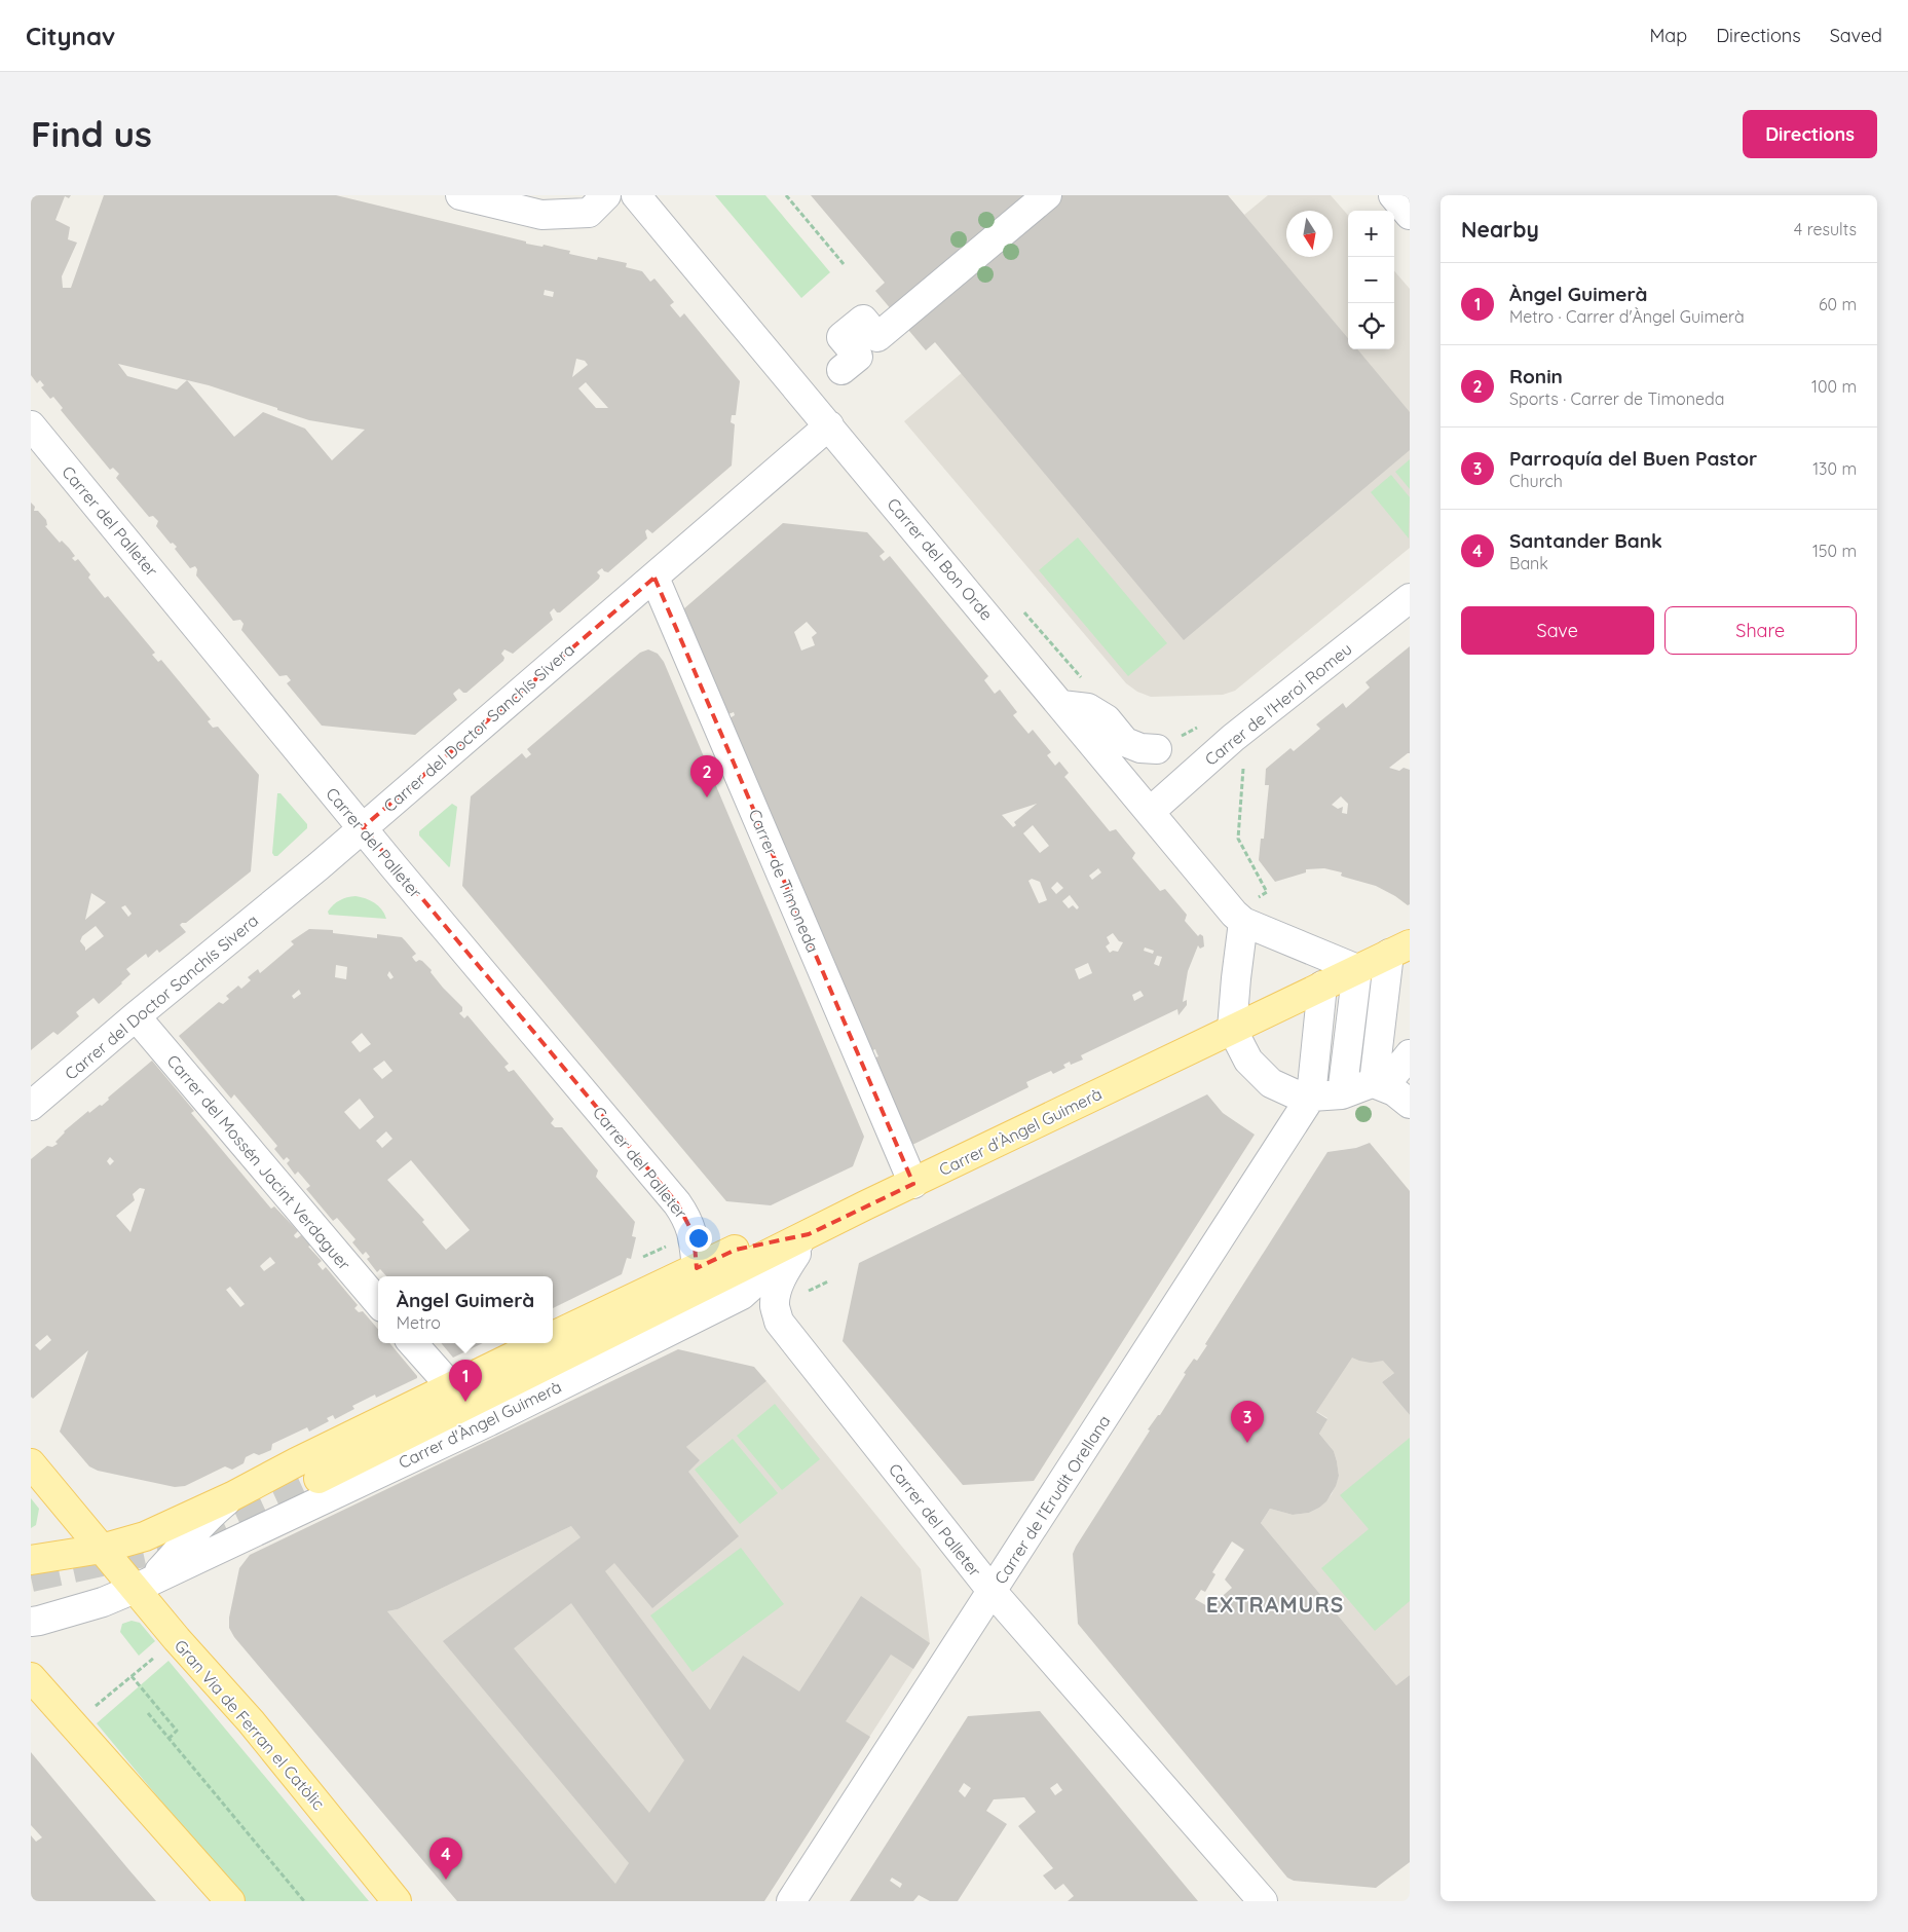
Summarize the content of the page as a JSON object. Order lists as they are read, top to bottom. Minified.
{"streets":{"main road":["Carrer d'Àngel Guimerà","Gran Via de Ferran el Catòlic"],"street":["Carrer del Palleter","Carrer del Bon Orde","Carrer de l'Heroi Romeu","Carrer del Doctor Sanchís Sivera","Carrer de Timoneda","Carrer del Mossén Jacint Verdaguer","Carrer de l’Erudit Orellana"]},"crossings":[["Carrer del Palleter","Carrer del Doctor Sanchís Sivera"],["Carrer del Palleter","Carrer d'Àngel Guimerà"],["Carrer del Palleter","Carrer de l’Erudit Orellana"],["Carrer del Bon Orde","Carrer de l'Heroi Romeu"],["Carrer del Bon Orde","Carrer del Doctor Sanchís Sivera"],["Carrer del Doctor Sanchís Sivera","Carrer de Timoneda"],["Carrer del Doctor Sanchís Sivera","Carrer del Mossén Jacint Verdaguer"],["Carrer de Timoneda","Carrer d'Àngel Guimerà"],["Carrer d'Àngel Guimerà","Gran Via de Ferran el Catòlic"]],"districts":["EXTRAMURS"],"north":"bottom","page":{"header":"Citynav","nav":["Map","Directions","Saved"],"buttons":["Directions",["Save","Share"]],"title":"Find us","heading":["Nearby","4 results"],"map_buttons":["+","−"],"list":[{"mark":"1","name":"Àngel Guimerà","note":"Metro · Carrer d'Àngel Guimerà","value":"60 m"},{"mark":"2","name":"Ronin","note":"Sports · Carrer de Timoneda","value":"100 m"},{"mark":"3","name":"Parroquía del Buen Pastor","note":"Church","value":"130 m"},{"mark":"4","name":"Santander Bank","note":"Bank","value":"150 m"}],"pins":["2","1","3","4"],"popup":["Àngel Guimerà","Metro"]}}
